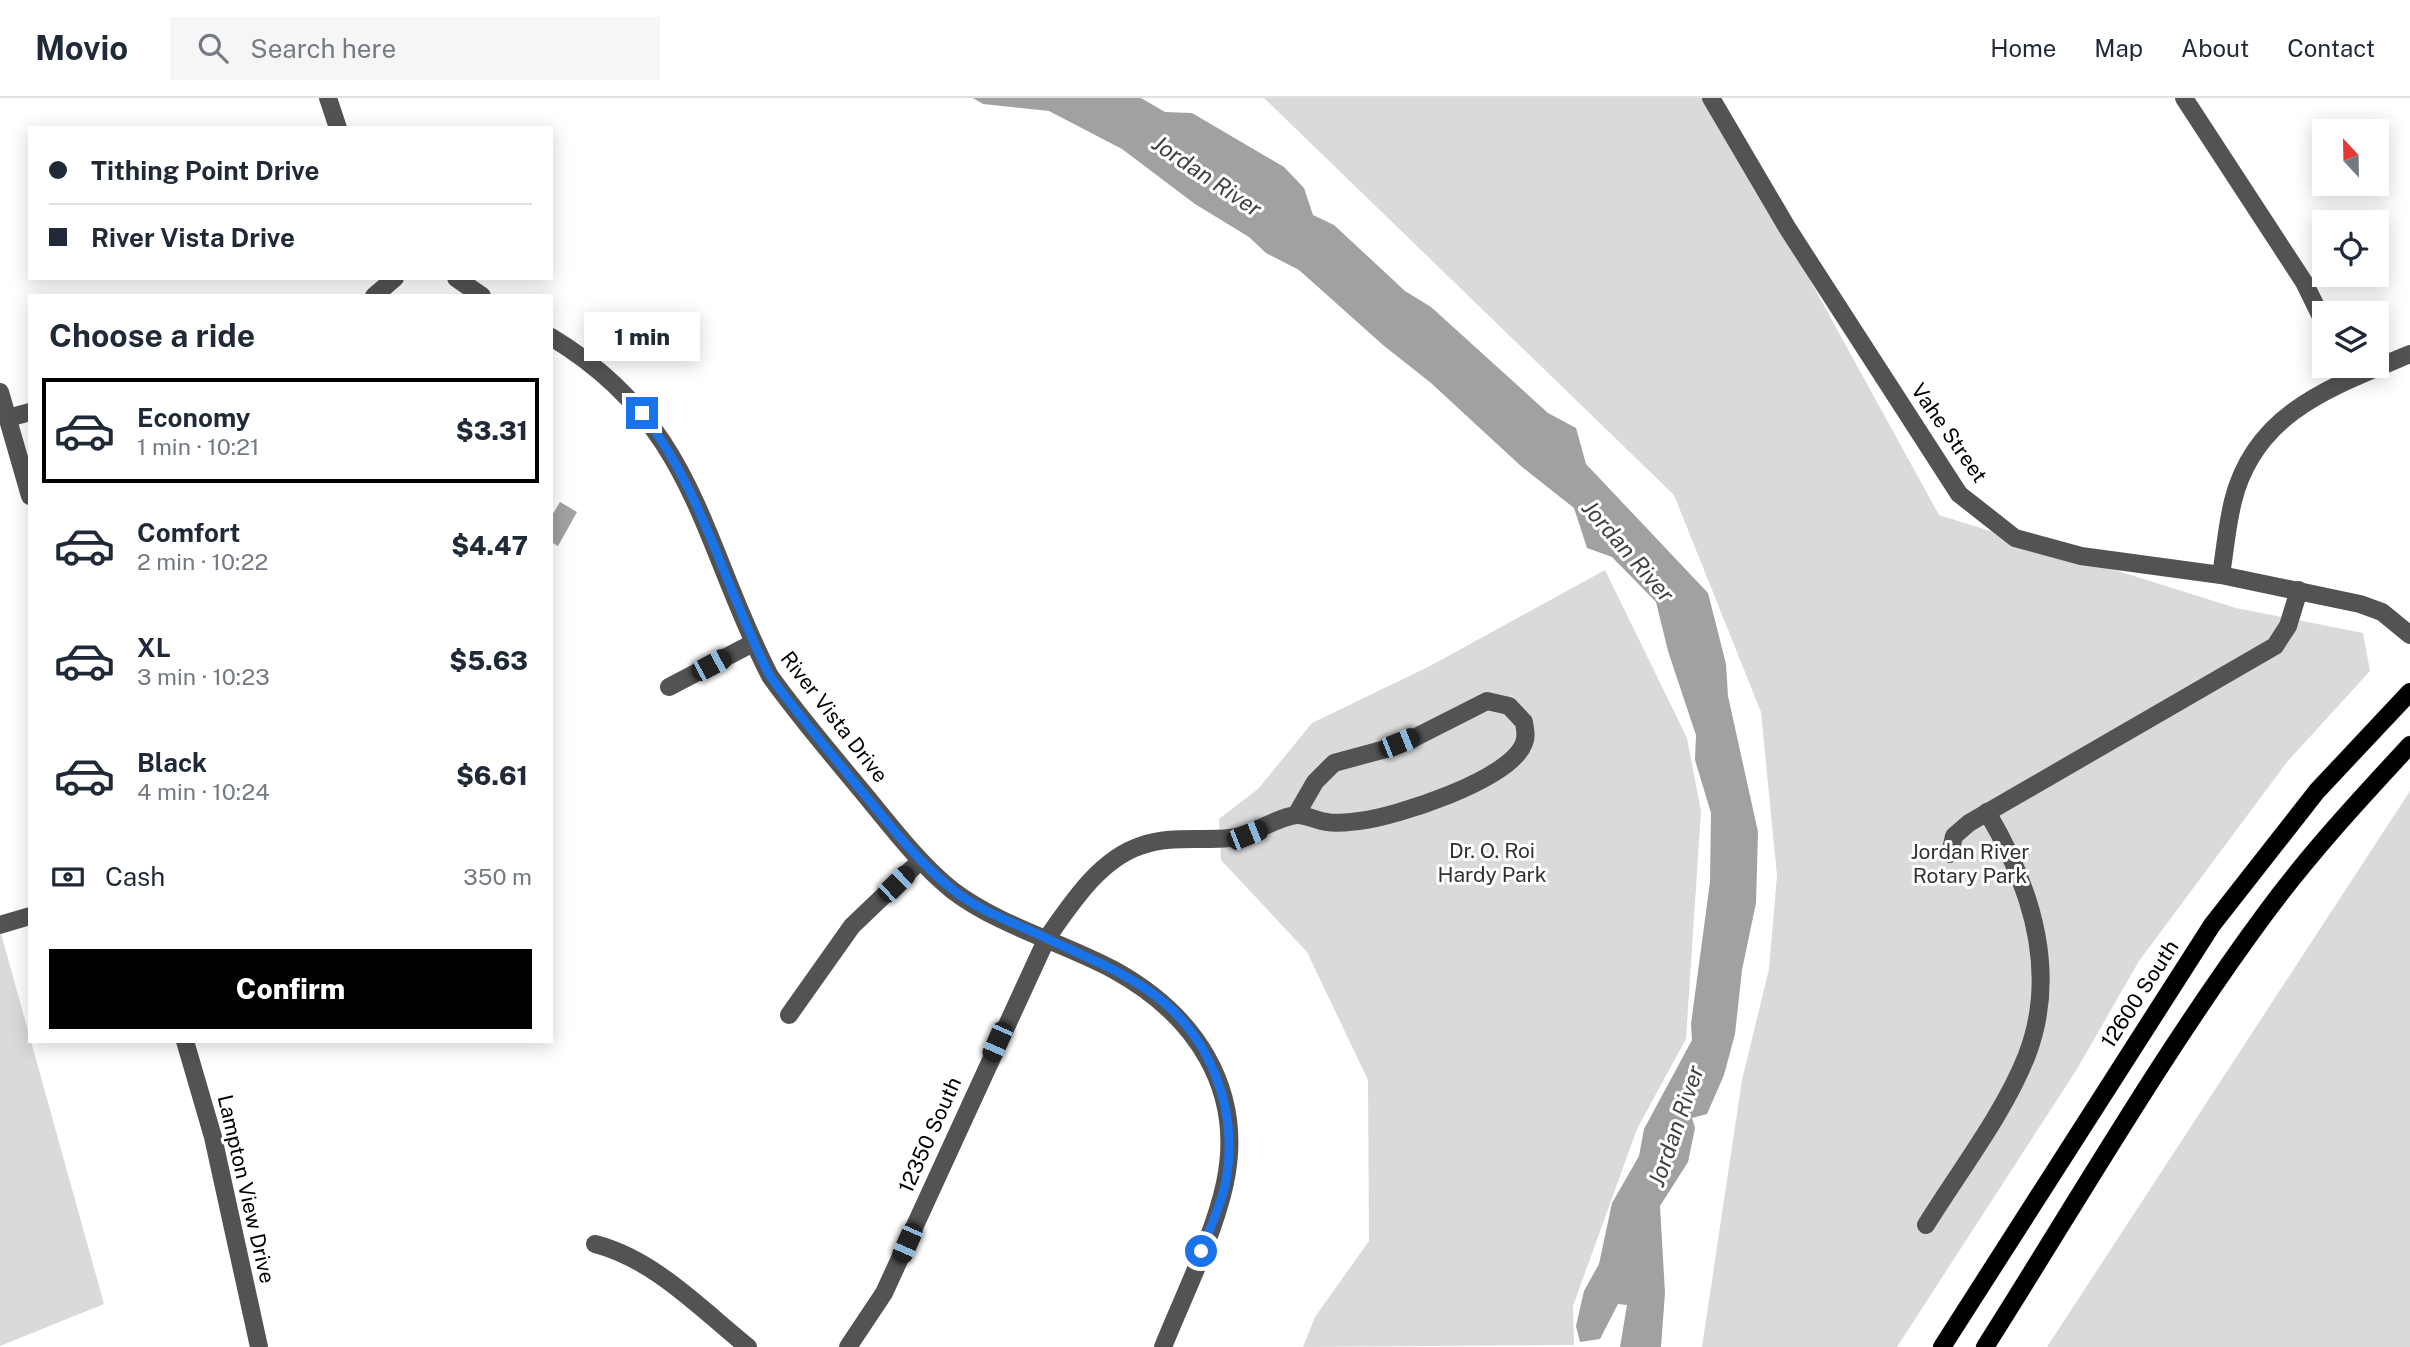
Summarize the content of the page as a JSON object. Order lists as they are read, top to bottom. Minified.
{"streets":{"main road":["12600 South"],"street":["Vahe Street","River Vista Drive","12350 South","Lampton View Drive"]},"crossings":[["River Vista Drive","12350 South"]],"water":["Jordan River"],"parks":["Dr. O. Roi Hardy Park","Jordan River Rotary Park"],"north":"top","page":{"header":"Movio","search":"Search here","nav":["Home","Map","About","Contact"],"banner":["Tithing Point Drive","River Vista Drive"],"heading":"Choose a ride","bubble":"1 min","list":[{"name":"Economy","note":"1 min · 10:21","value":"$3.31"},{"name":"Comfort","note":"2 min · 10:22","value":"$4.47"},{"name":"XL","note":"3 min · 10:23","value":"$5.63"},{"name":"Black","note":"4 min · 10:24","value":"$6.61"}],"pay":["Cash","350 m"],"buttons":"Confirm"}}
